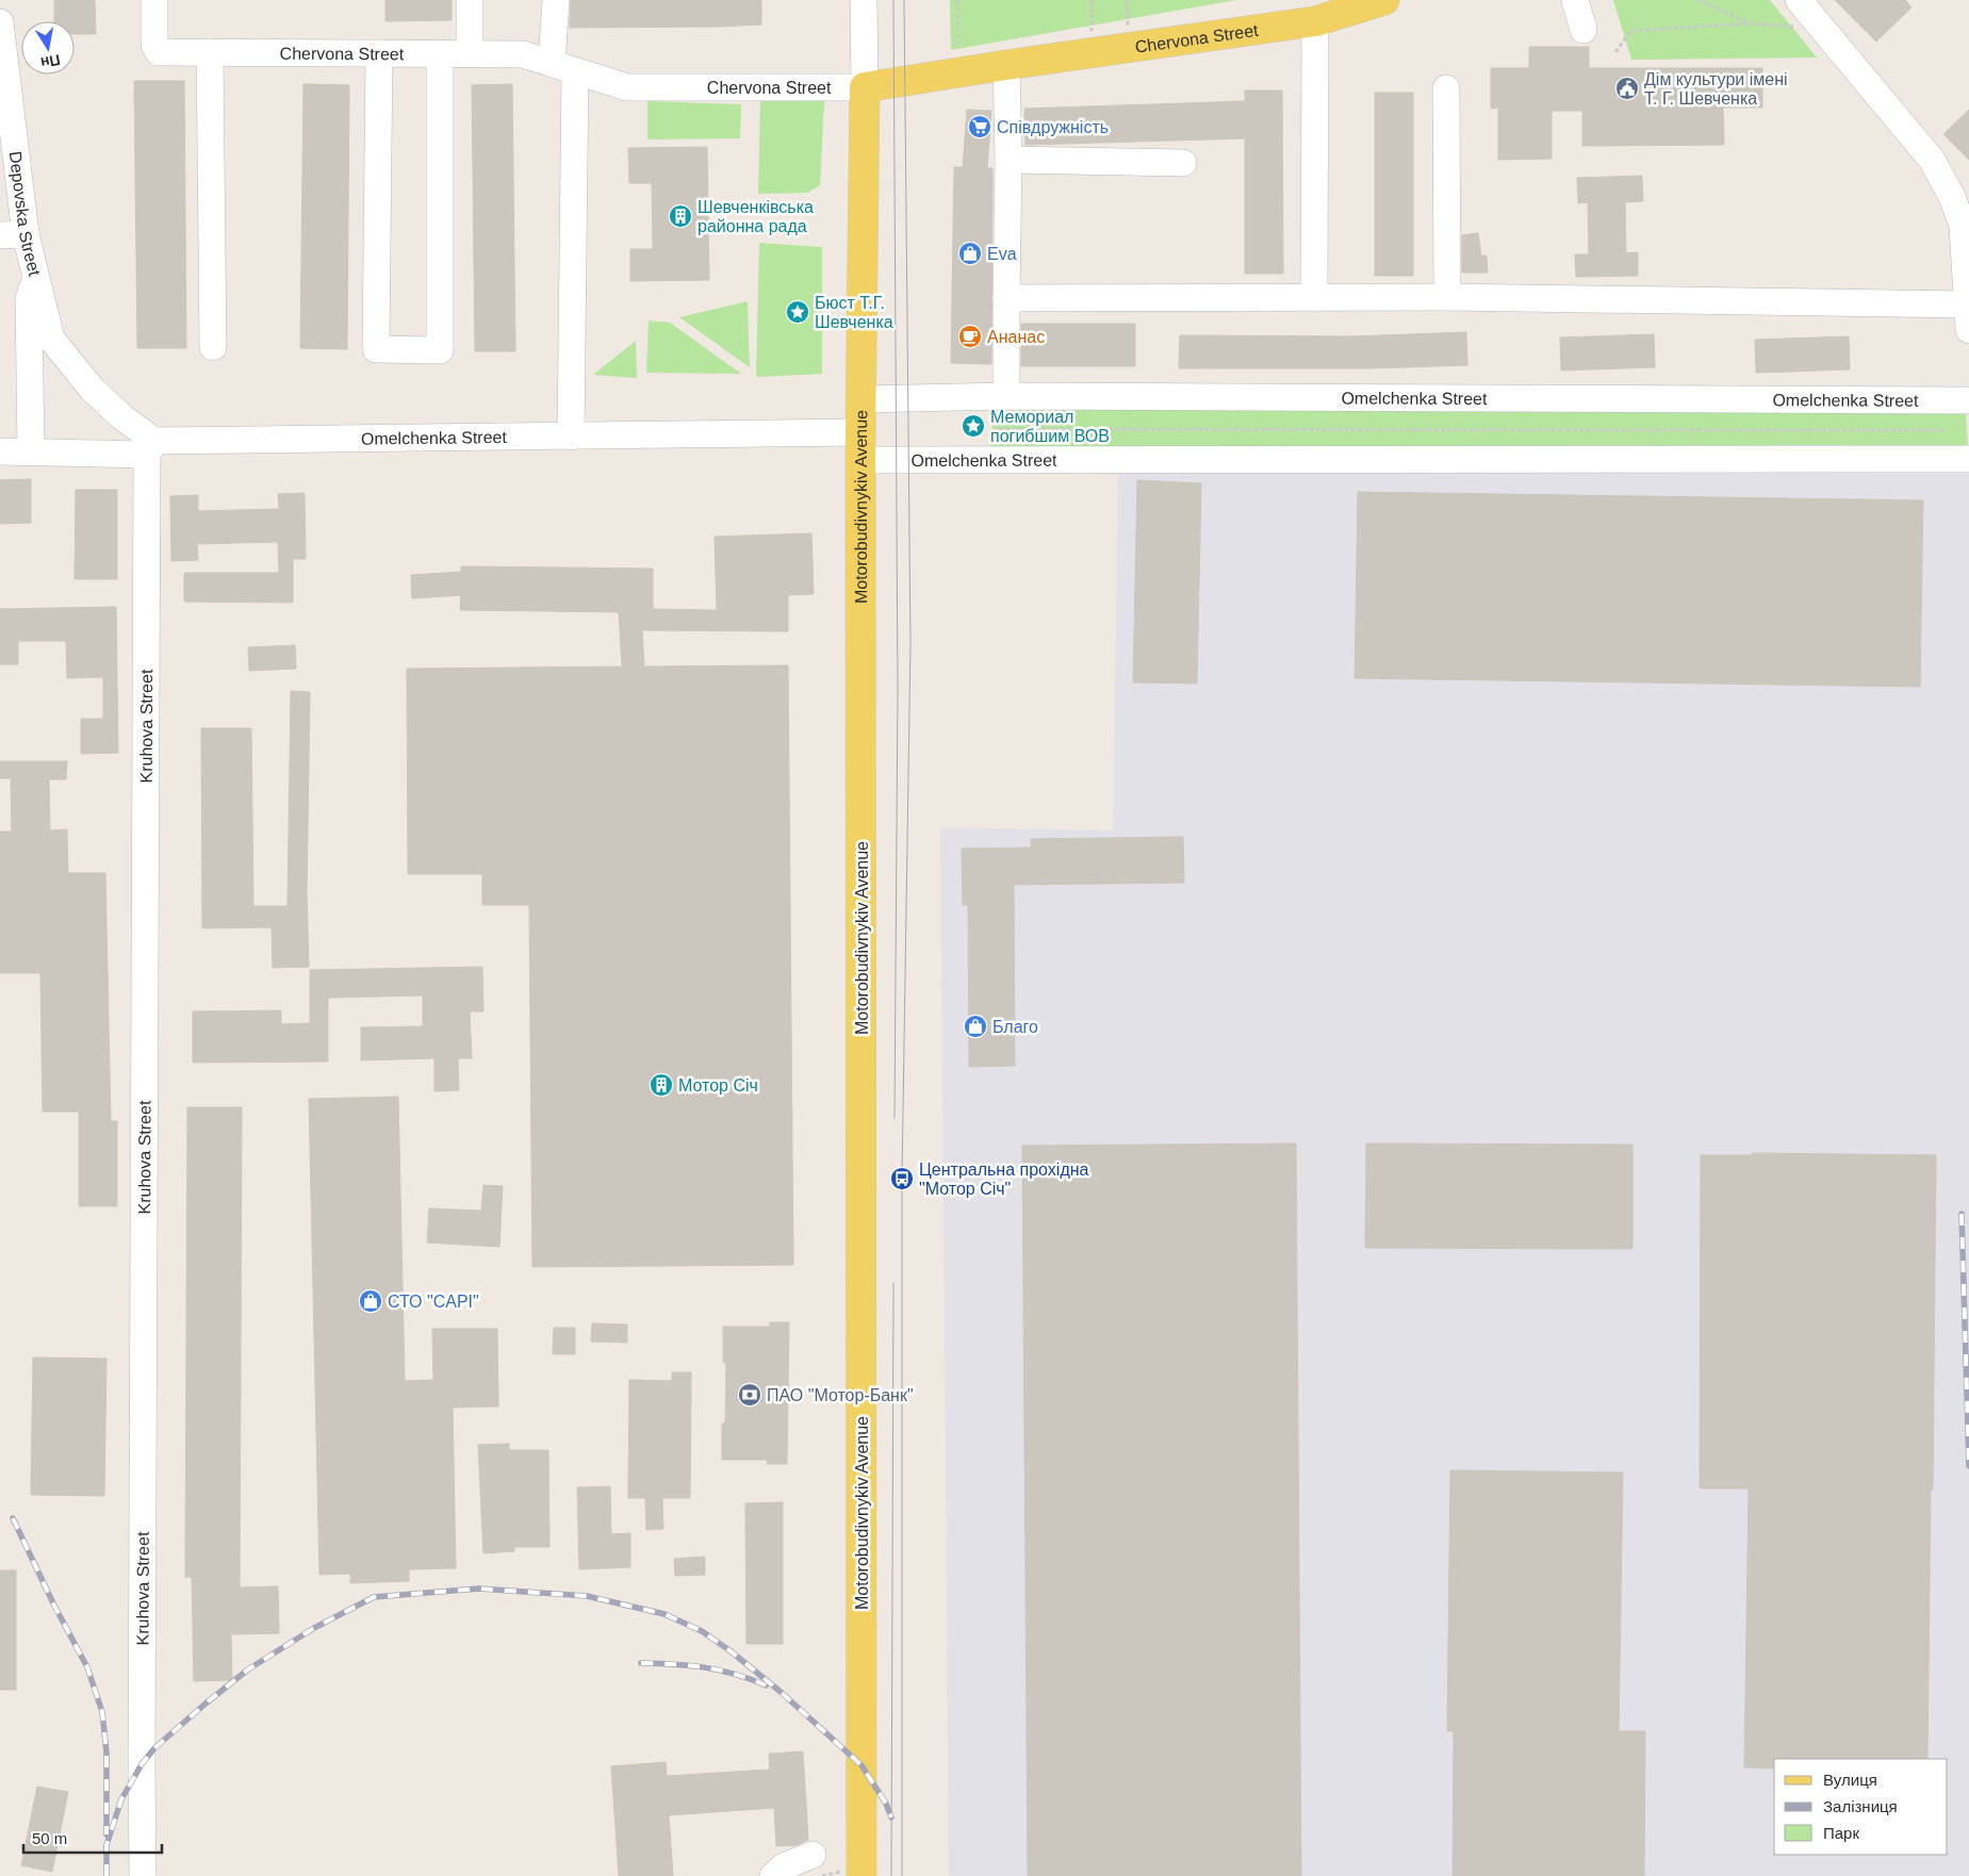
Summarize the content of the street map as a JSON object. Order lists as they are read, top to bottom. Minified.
{"streets":{"main road":["Chervona Street","Motorobudivnykiv Avenue"],"street":["Depovska Street","Omelchenka Street","Kruhova Street"]},"crossings":[["Chervona Street","Motorobudivnykiv Avenue"],["Depovska Street","Omelchenka Street"],["Depovska Street","Kruhova Street"],["Omelchenka Street","Motorobudivnykiv Avenue"],["Omelchenka Street","Kruhova Street"]],"places":{"public building":["Дім культури імені Т. Г. Шевченка"],"supermarket":["Співдружність"],"building":["Шевченківська районна рада","Мотор Січ"],"shop":["Eva","Благо","СТО \"CAPI\""],"place":["Бюст Т.Г. Шевченка","Мемориал погибшим ВОВ"],"cafe":["Ананас"],"bus stop":["Центральна прохідна \"Мотор Січ\""],"bank":["ПАО \"Мотор-Банк\""]},"legend":["Вулиця","Залізниця","Парк"],"scale_bar":"50 m","north":"bottom"}
